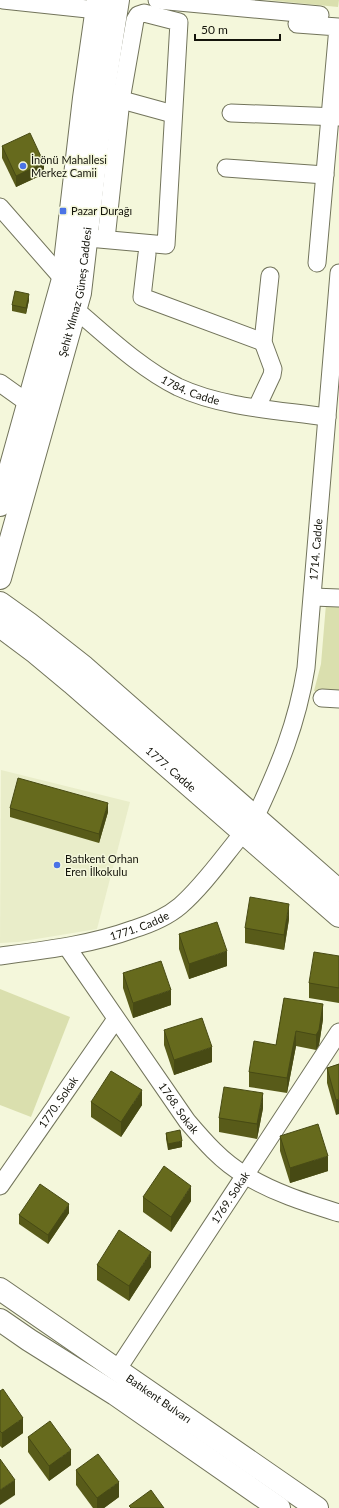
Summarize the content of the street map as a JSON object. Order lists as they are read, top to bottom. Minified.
{"streets":{"main road":["Şehit Yılmaz Güneş Caddesi","1777. Cadde","Batıkent Bulvarı"],"street":["1784. Cadde","1714. Cadde","1771. Cadde","1770. Sokak","1768. Sokak","1769. Sokak"]},"crossings":[["Şehit Yılmaz Güneş Caddesi","1784. Cadde"],["1784. Cadde","1714. Cadde"],["1714. Cadde","1777. Cadde"],["1714. Cadde","1771. Cadde"],["1777. Cadde","1771. Cadde"],["1771. Cadde","1768. Sokak"],["1770. Sokak","1768. Sokak"],["1768. Sokak","1769. Sokak"]],"places":{"other":["İnönü Mahallesi Merkez Camii","Batıkent Orhan Eren İlkokulu"],"transit":["Pazar Durağı"]},"scale_bar":"50 m"}
